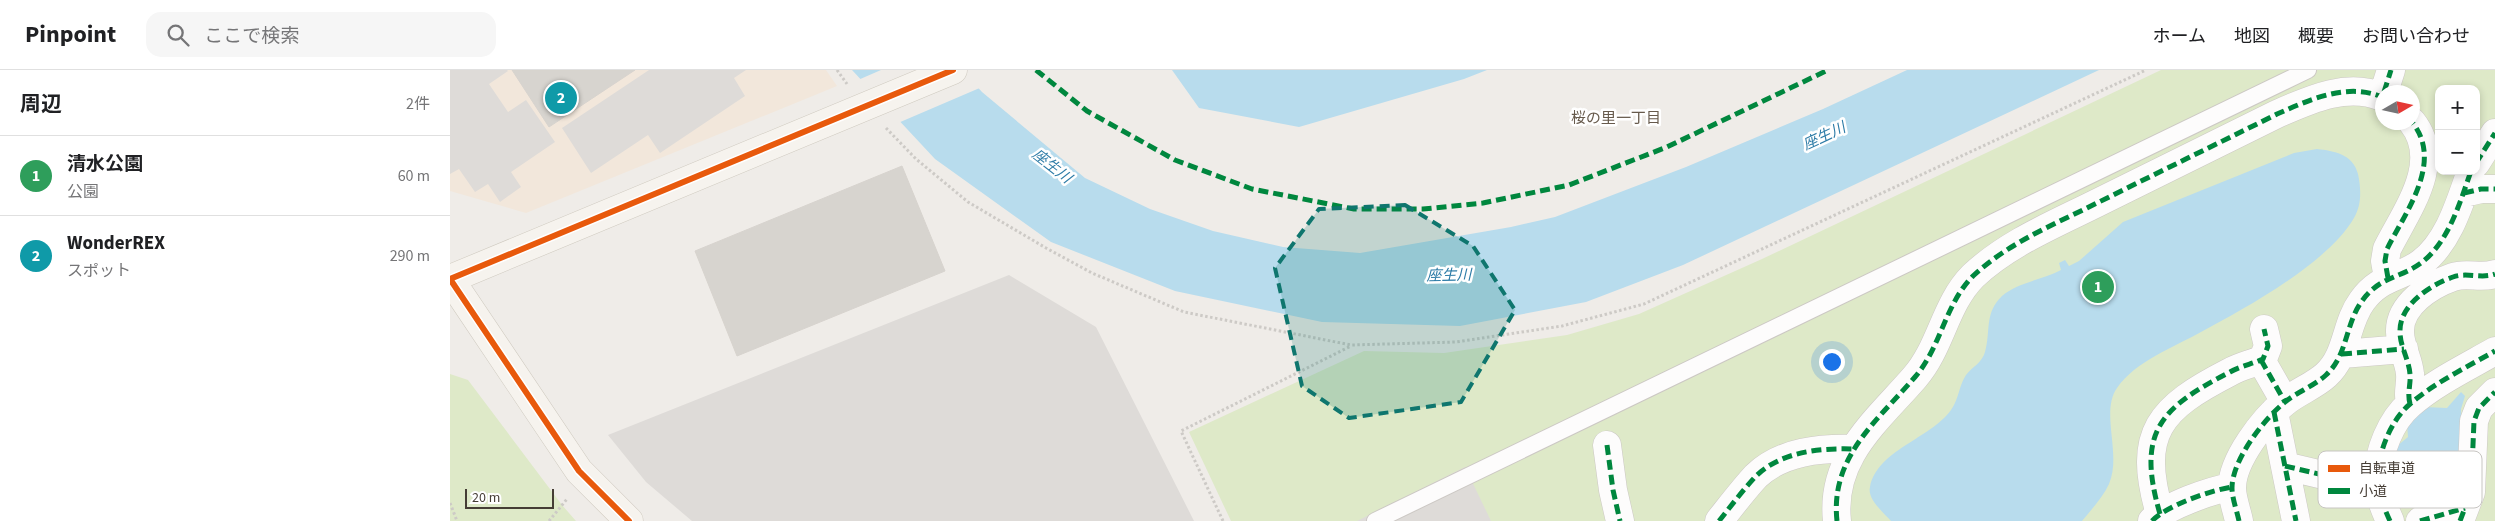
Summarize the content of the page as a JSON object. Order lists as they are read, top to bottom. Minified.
{"districts":["桜の里一丁目"],"water":["座生川"],"legend":["自転車道","小道"],"scale_bar":"20 m","north":"right","page":{"header":"Pinpoint","search":"ここで検索","nav":["ホーム","地図","概要","お問い合わせ"],"heading":["周辺","2件"],"pins":["2","1"],"map_buttons":["+","−"],"list":[{"mark":"1","name":"清水公園","note":"公園","value":"60 m"},{"mark":"2","name":"WonderREX","note":"スポット","value":"290 m"}],"scale":"20 m"}}
